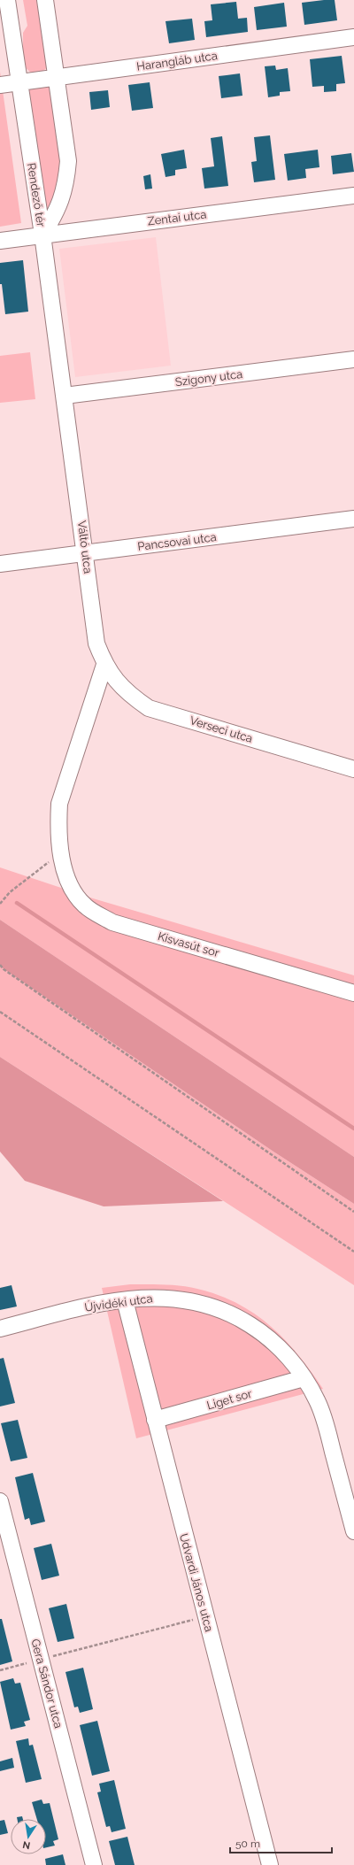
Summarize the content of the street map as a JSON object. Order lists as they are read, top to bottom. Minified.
{"streets":{"street":["Harangláb utca","Rendező tér","Zentai utca","Szigony utca","Pancsovai utca","Váltó utca","Verseci utca","Kisvasút sor","Újvidéki utca","Liget sor","Udvardi János utca","Gera Sándor utca"]},"crossings":[["Harangláb utca","Rendező tér"],["Rendező tér","Zentai utca"],["Rendező tér","Váltó utca"],["Zentai utca","Váltó utca"],["Szigony utca","Váltó utca"],["Pancsovai utca","Váltó utca"],["Váltó utca","Verseci utca"],["Újvidéki utca","Liget sor"],["Újvidéki utca","Udvardi János utca"],["Liget sor","Udvardi János utca"]],"scale_bar":"50 m","north":"bottom"}
